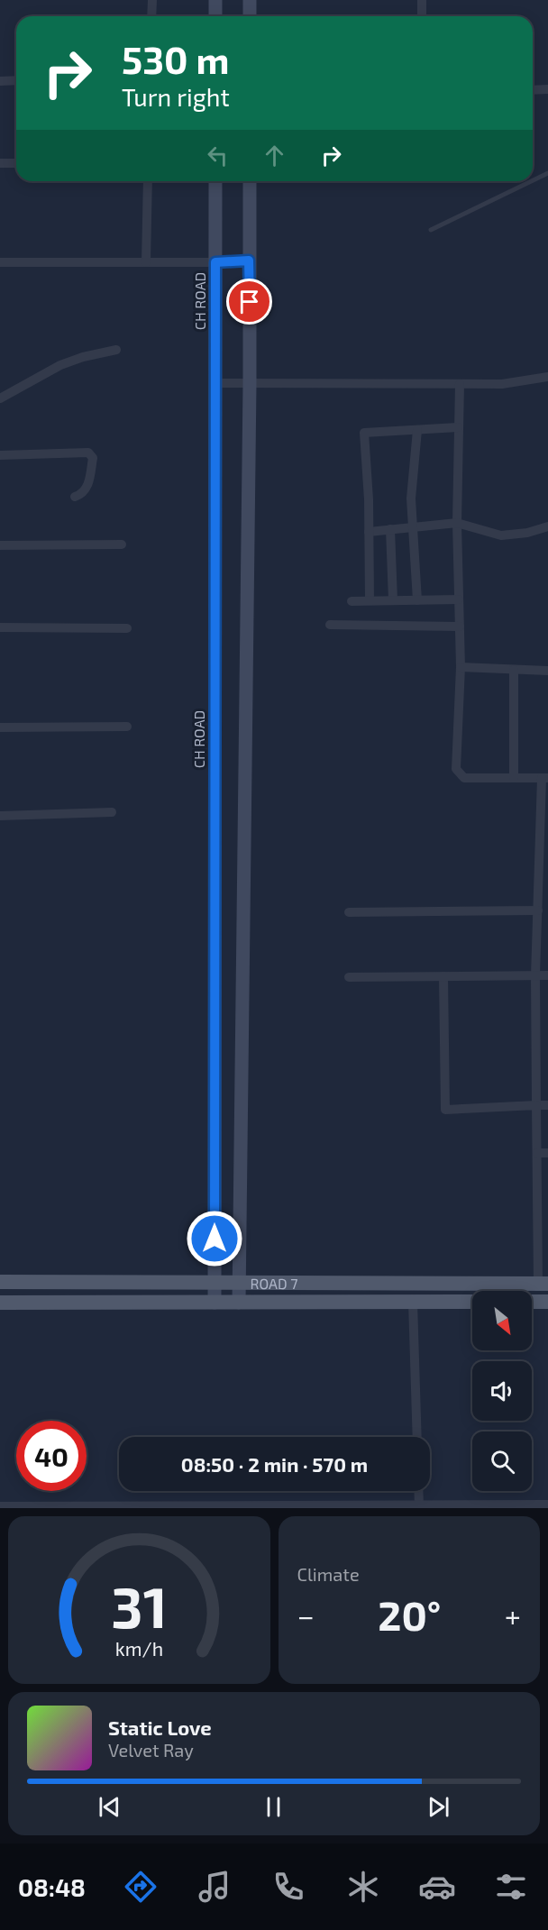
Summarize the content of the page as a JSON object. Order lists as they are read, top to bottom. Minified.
{"streets":{"main road":["ROAD 7"],"street":["CH ROAD"]},"crossings":[["CH ROAD","ROAD 7"]],"north":"bottom right","page":{"turn":["530 m","Turn right"],"limit":"40","trip":"08:50 · 2 min · 570 m","tile":"Climate","heat":["−","20°","+"],"song":["Static Love","Velvet Ray"],"tabs":"08:48","gauge":["31","km/h"]}}
